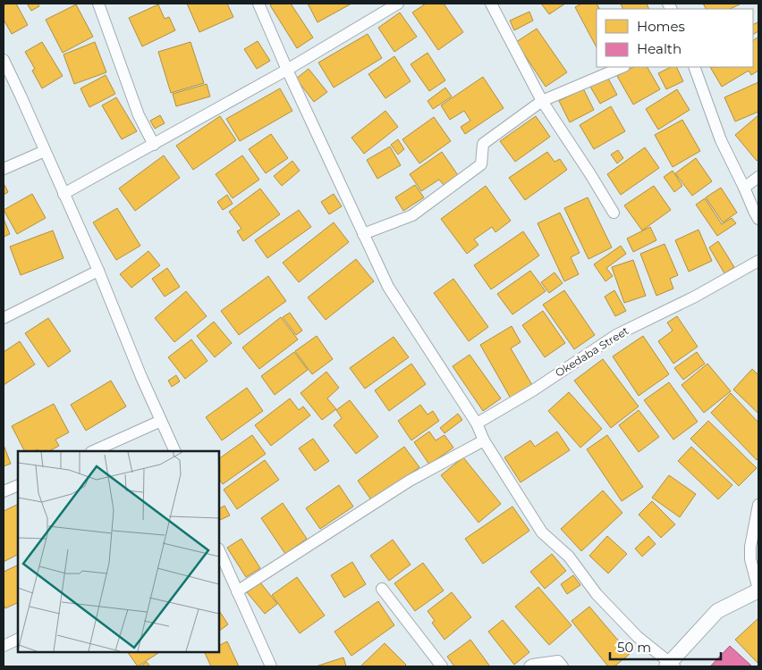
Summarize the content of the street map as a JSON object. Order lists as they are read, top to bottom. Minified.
{"streets":{"street":["Okedaba Street"]},"legend":["Homes","Health"],"scale_bar":"50 m"}
